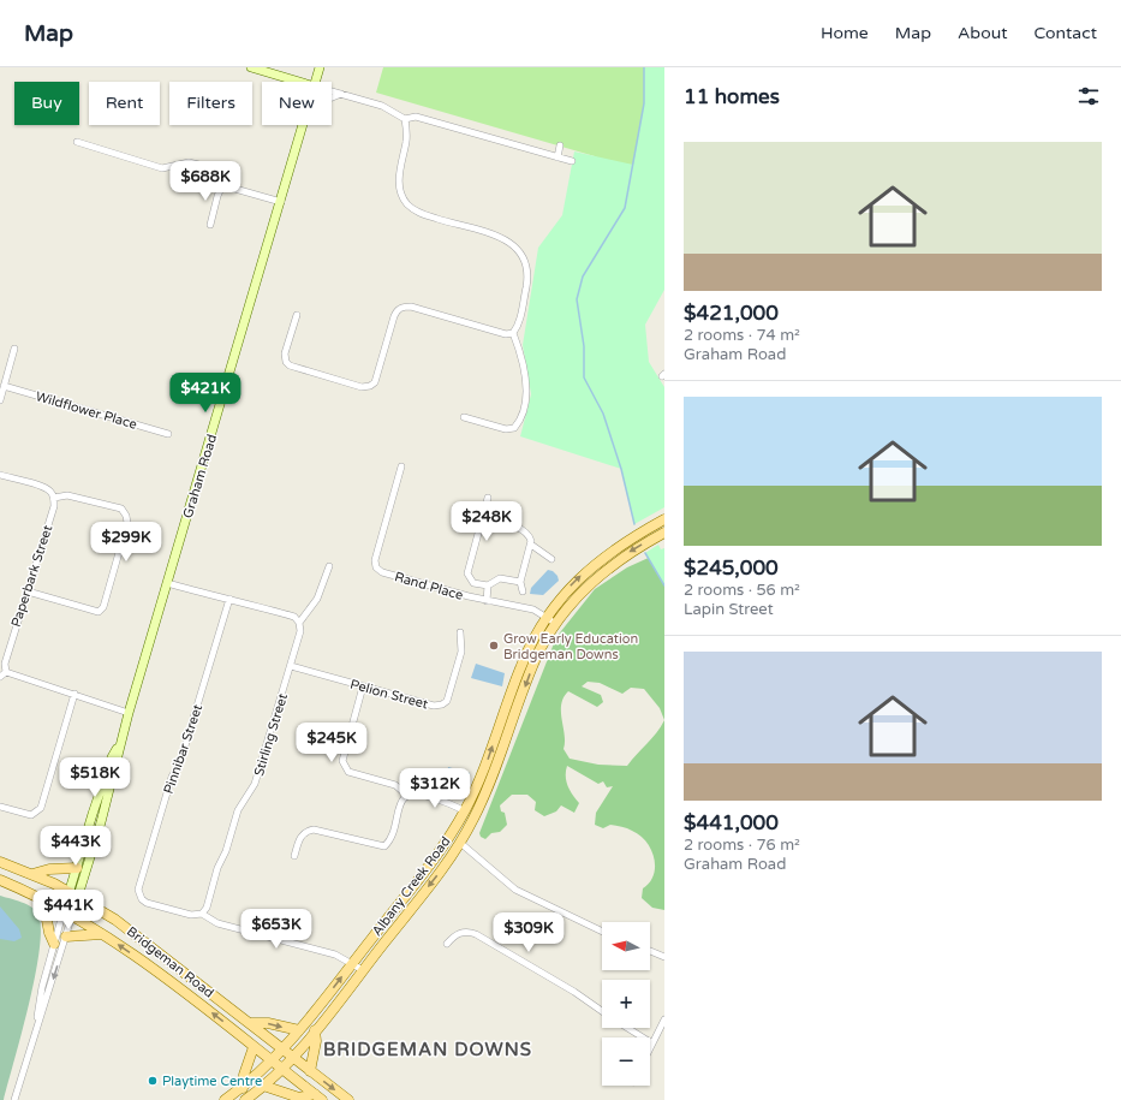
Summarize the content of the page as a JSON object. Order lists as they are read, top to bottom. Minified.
{"streets":{"main road":["Albany Creek Road","Bridgeman Road"],"street":["Wildflower Place","Graham Road","Paperbark Street","Rand Place","Pelion Street","Stirling Street","Pinnibar Street"]},"crossings":[["Graham Road","Bridgeman Road"],["Rand Place","Albany Creek Road"],["Pelion Street","Stirling Street"],["Stirling Street","Pinnibar Street"],["Albany Creek Road","Bridgeman Road"]],"districts":["BRIDGEMAN DOWNS"],"places":["Grow Early Education Bridgeman Downs","Playtime Centre"],"north":"left","page":{"header":"Map","nav":["Home","Map","About","Contact"],"heading":"11 homes","chip":["Buy","Rent","Filters","New"],"list":[{"name":"$421,000","note":"2 rooms · 74 m² · Graham Road"},{"name":"$245,000","note":"2 rooms · 56 m² · Lapin Street"},{"name":"$441,000","note":"2 rooms · 76 m² · Graham Road"}],"price":["$688K","$421K","$248K","$299K","$245K","$518K","$312K","$443K","$441K","$653K","$309K"],"map_buttons":["+","−"]}}
